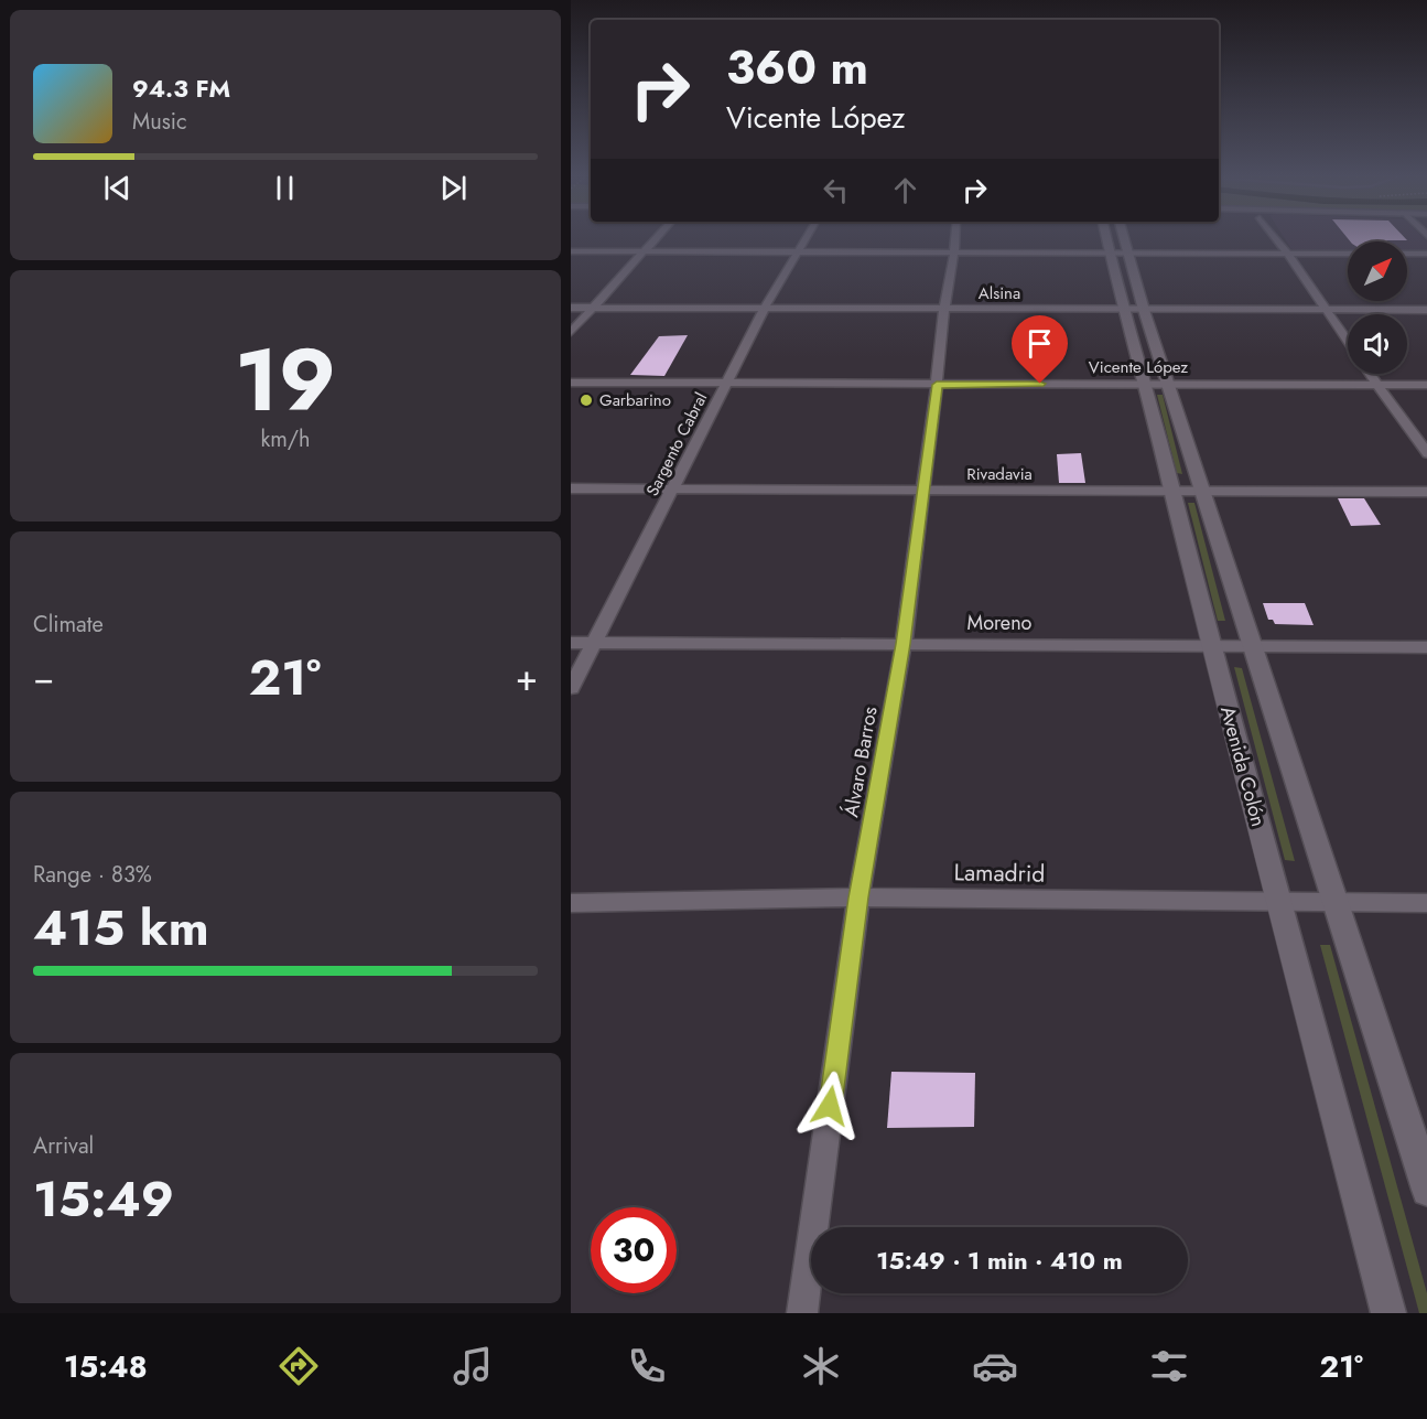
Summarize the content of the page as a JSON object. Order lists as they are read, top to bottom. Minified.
{"streets":{"main road":["Avenida Colón"],"street":["Alsina","Vicente López","Sargento Cabral","Rivadavia","Moreno","Álvaro Barros","Lamadrid"]},"crossings":[["Alsina","Sargento Cabral"],["Alsina","Álvaro Barros"],["Alsina","Avenida Colón"],["Vicente López","Sargento Cabral"],["Vicente López","Álvaro Barros"],["Vicente López","Avenida Colón"],["Sargento Cabral","Rivadavia"],["Sargento Cabral","Moreno"],["Rivadavia","Álvaro Barros"],["Rivadavia","Avenida Colón"],["Moreno","Álvaro Barros"],["Moreno","Avenida Colón"],["Álvaro Barros","Lamadrid"],["Avenida Colón","Lamadrid"]],"places":["Garbarino"],"north":"top right","page":{"turn":["360 m","Vicente López"],"song":["94.3 FM","Music"],"tile":[["19","km/h"],"Climate",["Range · 83%","415 km"],["Arrival","15:49"]],"heat":["−","21°","+"],"limit":"30","trip":"15:49 · 1 min · 410 m","tabs":["15:48","21°"]}}
